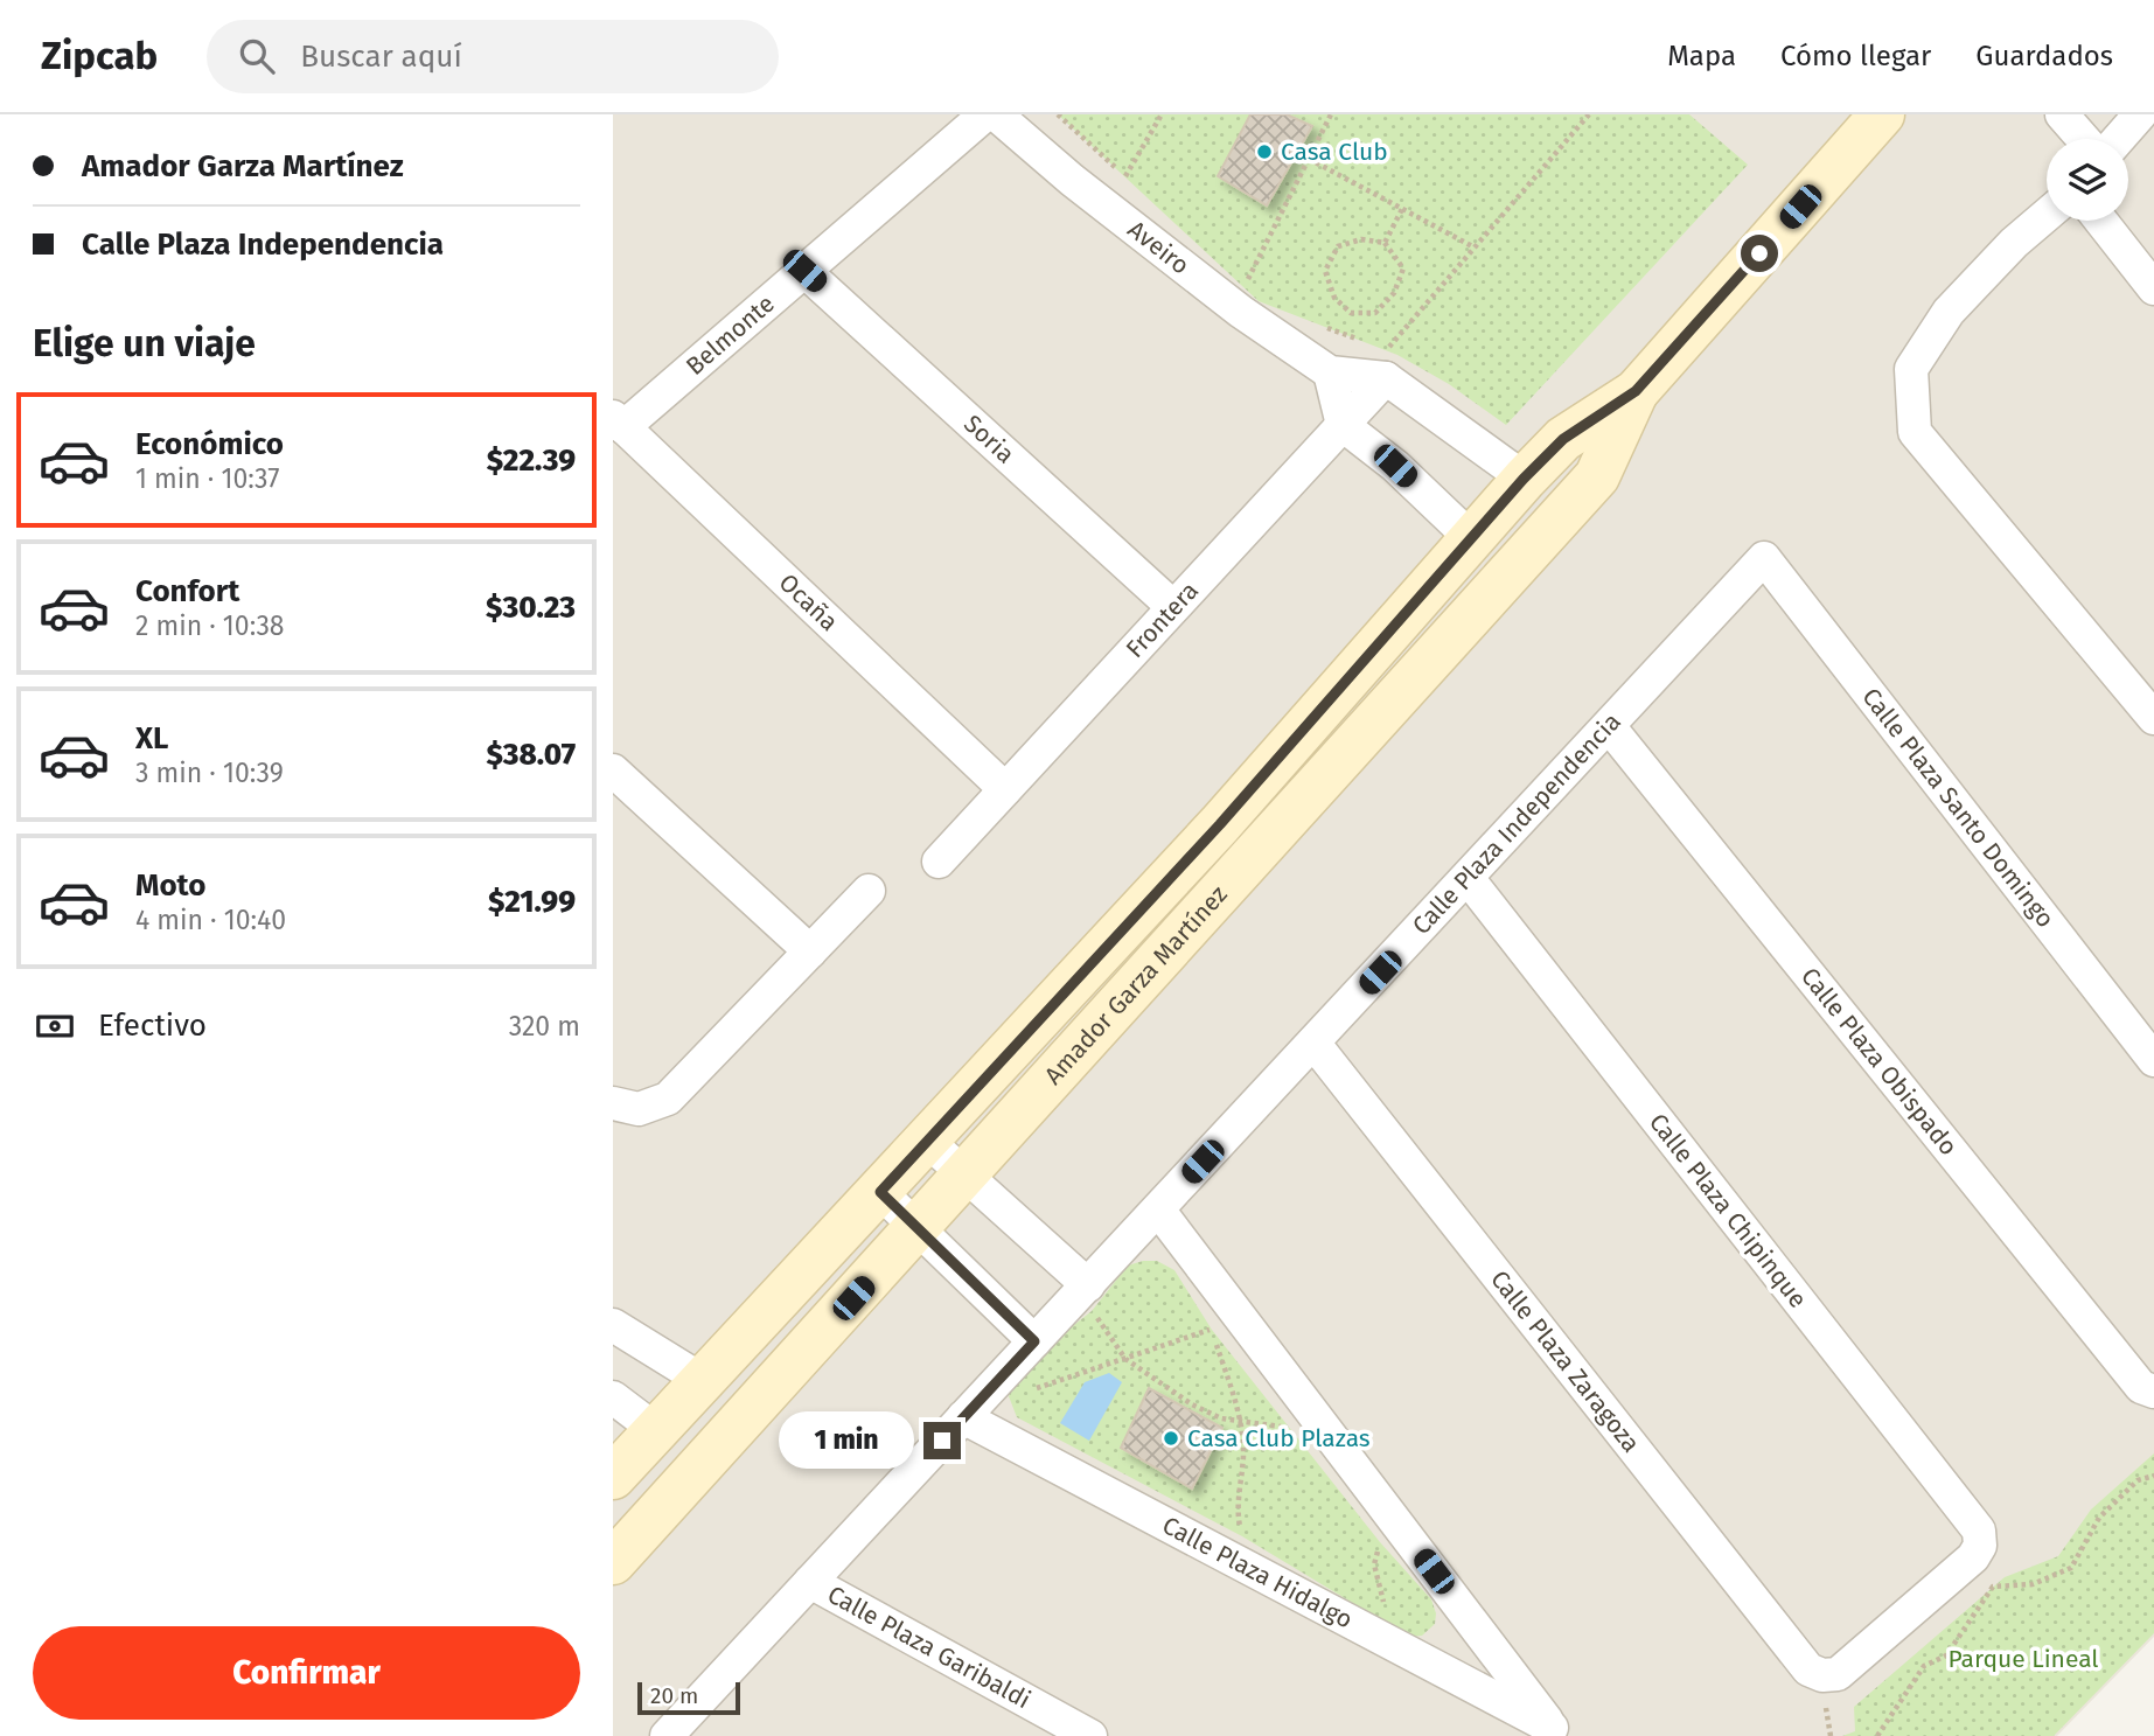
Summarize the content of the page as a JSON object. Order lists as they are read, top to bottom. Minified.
{"streets":{"street":["Aveiro","Belmonte","Soria","Ocaña","Frontera","Calle Plaza Santo Domingo","Calle Plaza Independencia","Amador Garza Martínez","Calle Plaza Obispado","Calle Plaza Chipinque","Calle Plaza Zaragoza","Calle Plaza Hidalgo","Calle Plaza Garibaldi"]},"crossings":[["Aveiro","Frontera"],["Belmonte","Soria"],["Belmonte","Ocaña"],["Soria","Frontera"],["Ocaña","Frontera"],["Calle Plaza Santo Domingo","Calle Plaza Independencia"],["Calle Plaza Independencia","Calle Plaza Obispado"],["Calle Plaza Independencia","Calle Plaza Chipinque"],["Calle Plaza Independencia","Calle Plaza Zaragoza"],["Calle Plaza Independencia","Calle Plaza Hidalgo"],["Calle Plaza Independencia","Calle Plaza Garibaldi"],["Calle Plaza Chipinque","Calle Plaza Zaragoza"]],"parks":["Parque Lineal"],"places":["Casa Club","Casa Club Plazas"],"scale_bar":"20 m","page":{"header":"Zipcab","search":"Buscar aquí","nav":["Mapa","Cómo llegar","Guardados"],"banner":["Amador Garza Martínez","Calle Plaza Independencia"],"heading":"Elige un viaje","list":[{"name":"Económico","note":"1 min · 10:37","value":"$22.39"},{"name":"Confort","note":"2 min · 10:38","value":"$30.23"},{"name":"XL","note":"3 min · 10:39","value":"$38.07"},{"name":"Moto","note":"4 min · 10:40","value":"$21.99"}],"pay":["Efectivo","320 m"],"bubble":"1 min","buttons":"Confirmar","scale":"20 m"}}
